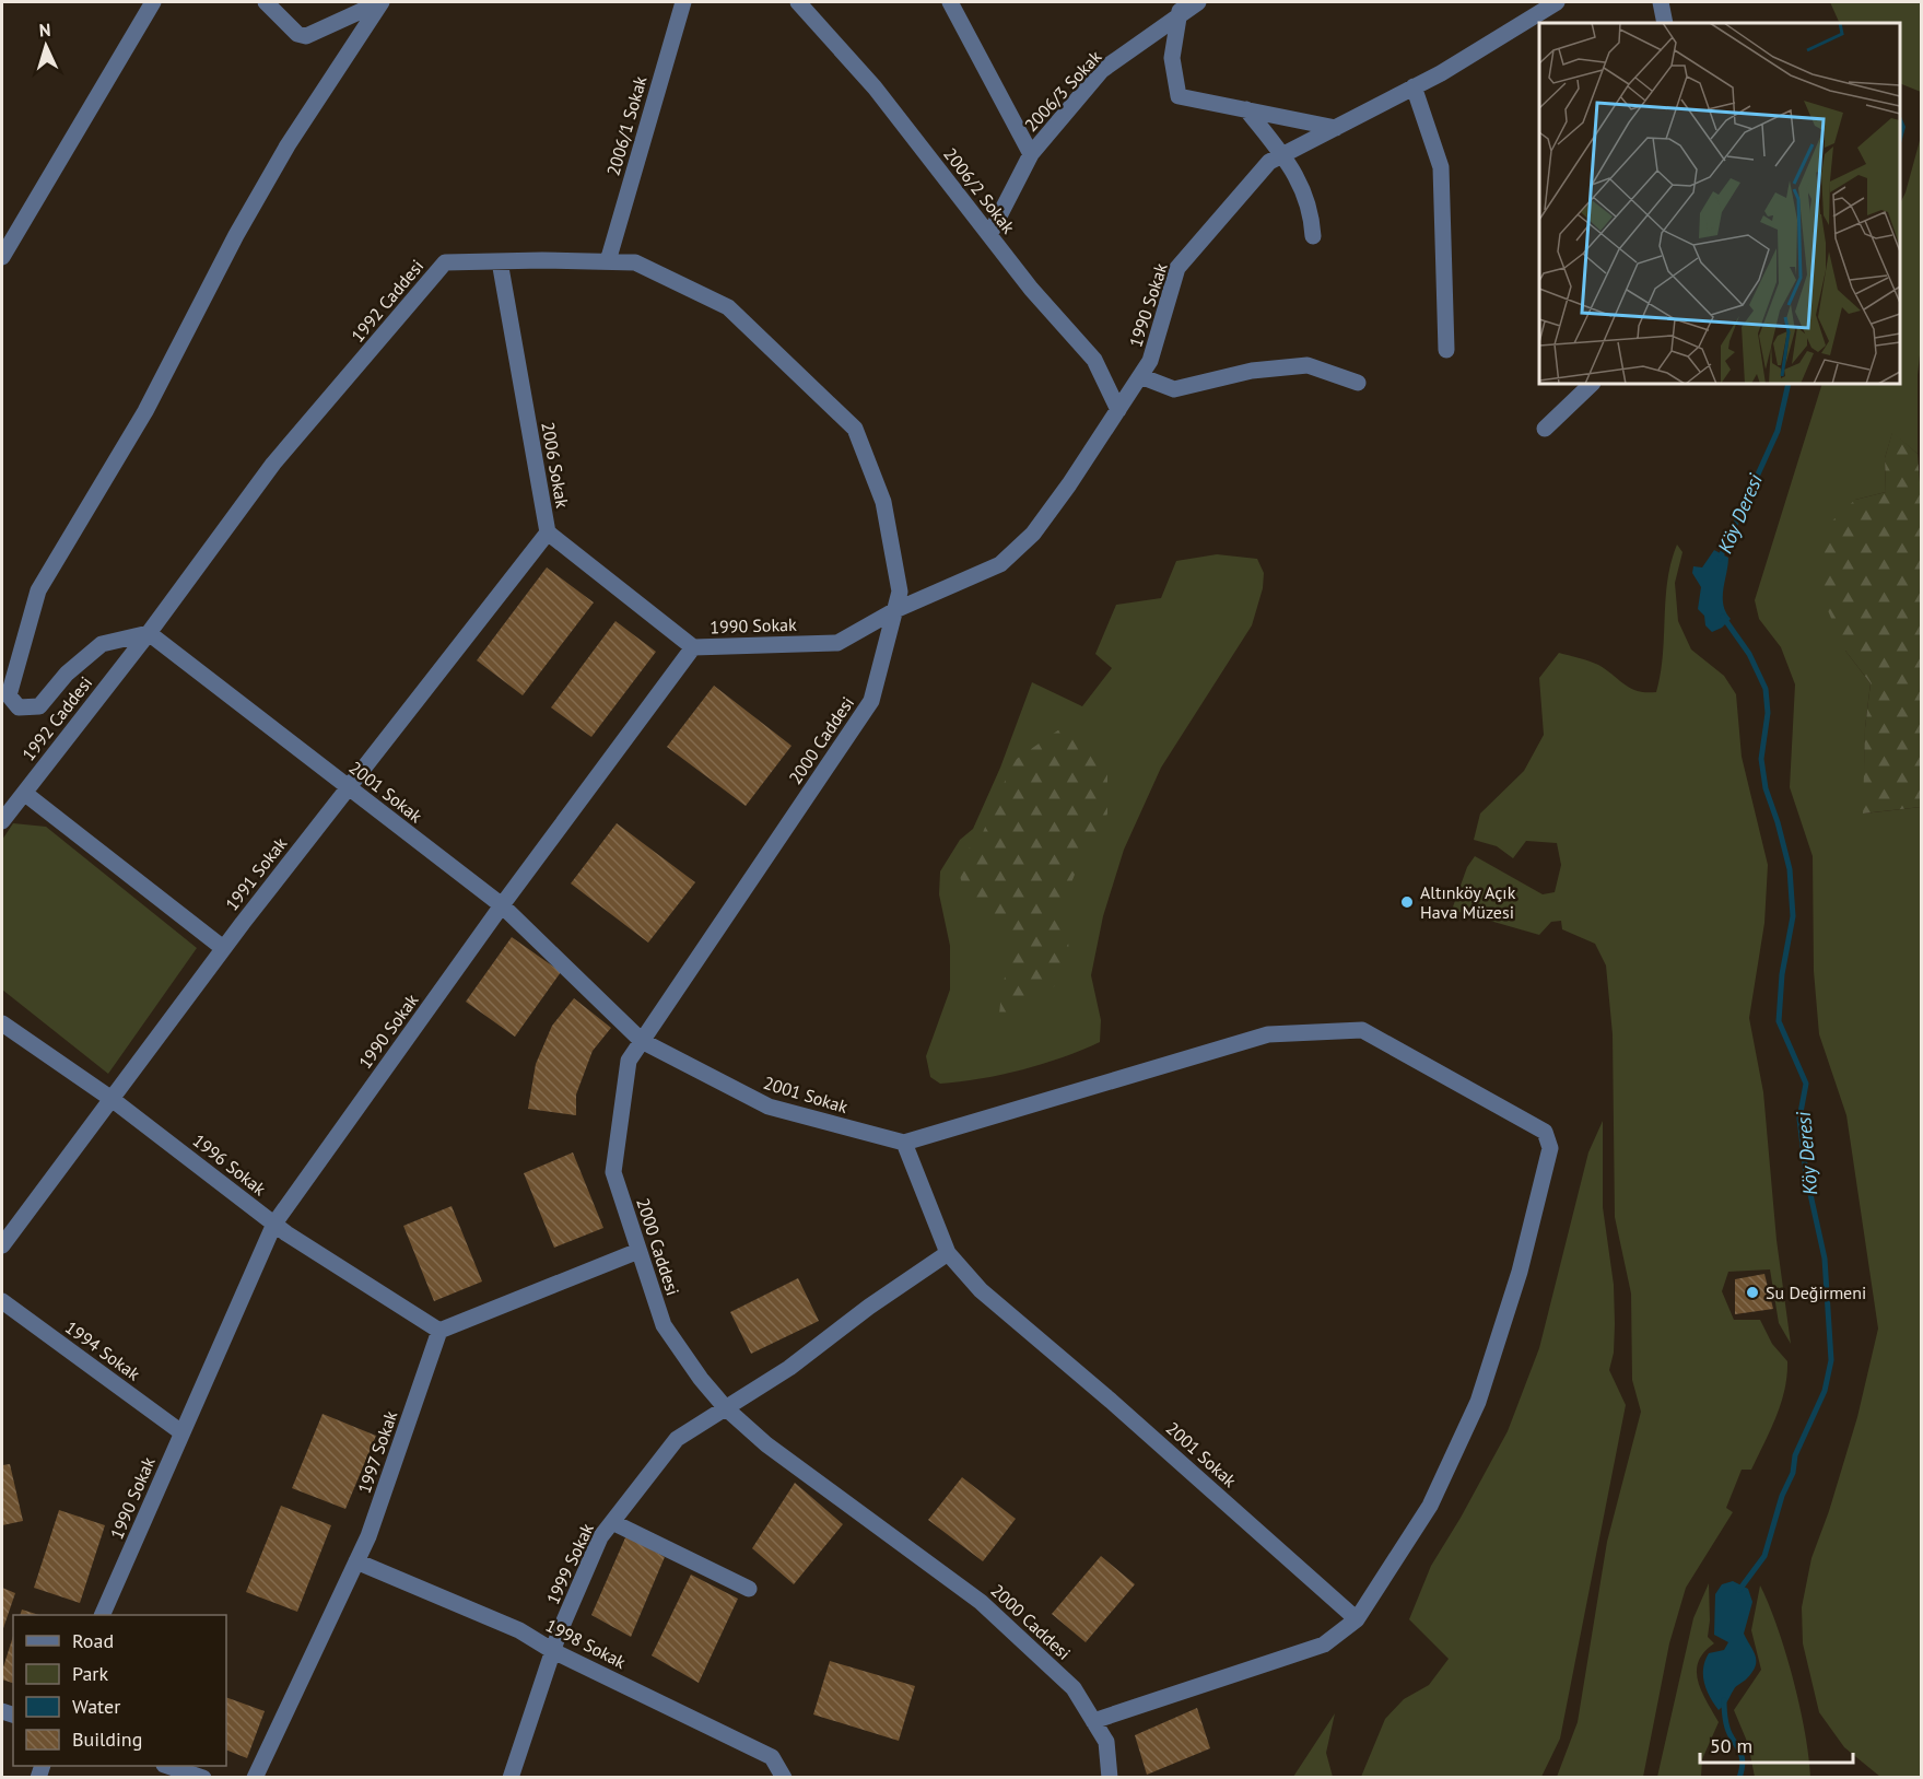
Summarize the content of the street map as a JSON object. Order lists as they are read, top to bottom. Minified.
{"streets":{"street":["2006/3 Sokak","2006/1 Sokak","2006/2 Sokak","1992 Caddesi","1990 Sokak","2006 Sokak","2000 Caddesi","2001 Sokak","1991 Sokak","1996 Sokak","1994 Sokak","1997 Sokak","1999 Sokak","1998 Sokak"]},"crossings":[["2006/3 Sokak","2006/2 Sokak"],["2006/1 Sokak","1992 Caddesi"],["2006/2 Sokak","1990 Sokak"],["1992 Caddesi","1990 Sokak"],["1992 Caddesi","2006 Sokak"],["1992 Caddesi","2000 Caddesi"],["1992 Caddesi","2001 Sokak"],["1990 Sokak","2006 Sokak"],["1990 Sokak","2000 Caddesi"],["1990 Sokak","2001 Sokak"],["1990 Sokak","1996 Sokak"],["1990 Sokak","1994 Sokak"],["2006 Sokak","1991 Sokak"],["2000 Caddesi","2001 Sokak"],["2000 Caddesi","1999 Sokak"],["2001 Sokak","1991 Sokak"],["2001 Sokak","1999 Sokak"],["1991 Sokak","1996 Sokak"],["1996 Sokak","1997 Sokak"],["1997 Sokak","1998 Sokak"],["1999 Sokak","1998 Sokak"]],"water":["Köy Deresi"],"places":["Altınköy Açık Hava Müzesi","Su Değirmeni"],"legend":["Road","Park","Water","Building"],"scale_bar":"50 m","north":"top"}
